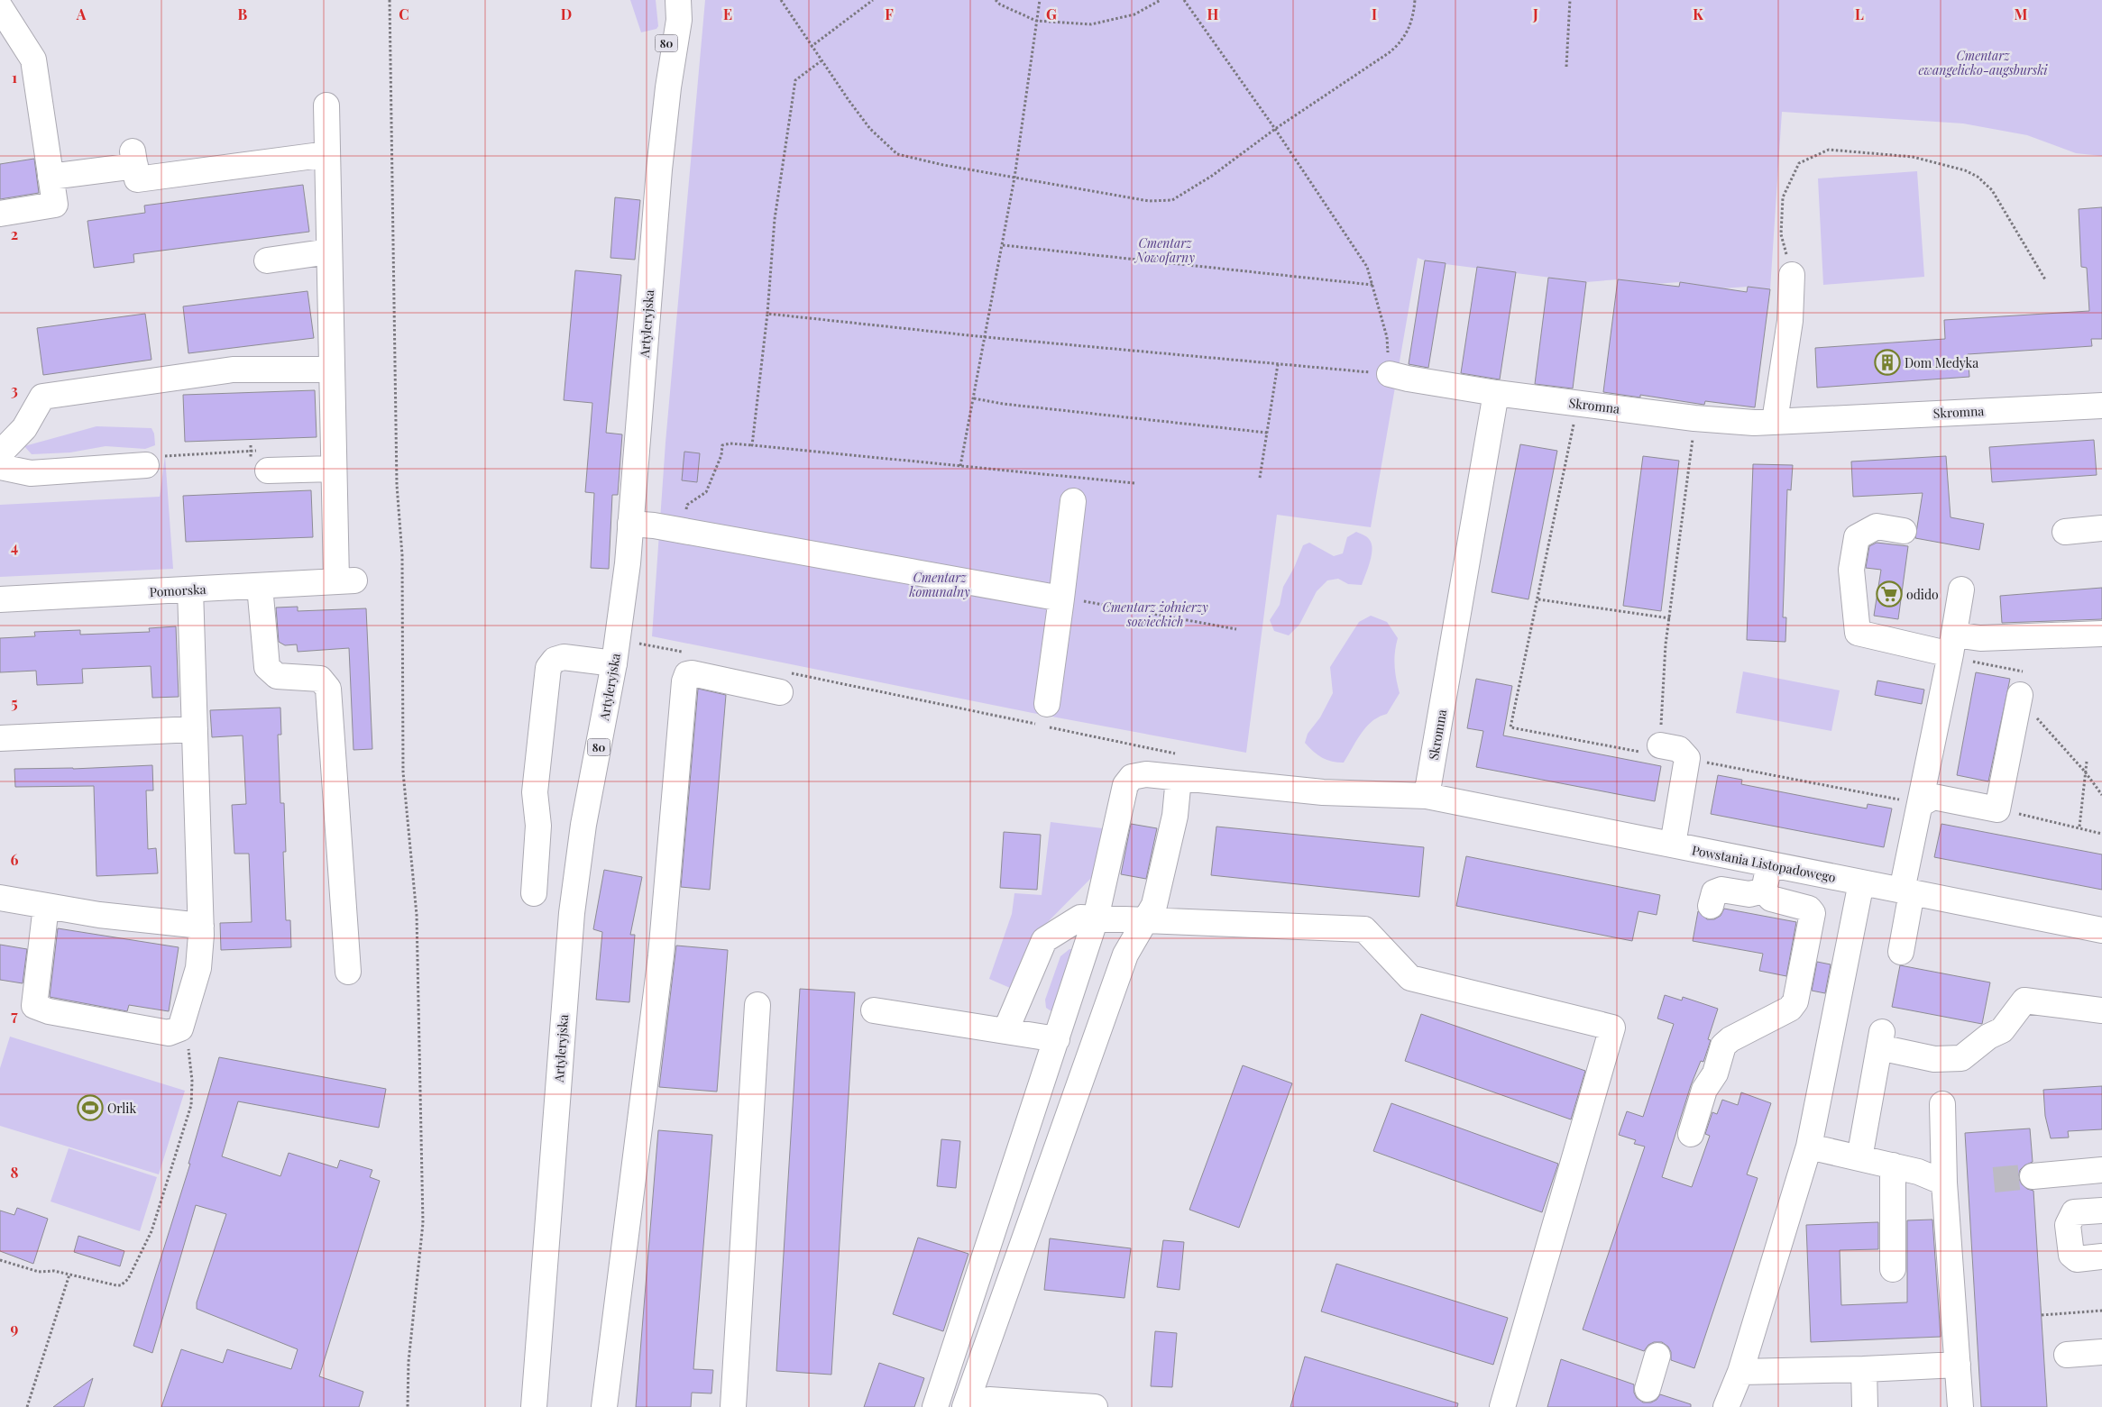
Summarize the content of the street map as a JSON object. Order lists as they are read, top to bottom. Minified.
{"streets":{"street":["80","Artyleryjska","Skromna","Pomorska","Powstania Listopadowego"]},"crossings":[["Skromna","Powstania Listopadowego"]],"parks":["Cmentarz ewangelicko-augsburski","Cmentarz Nowofarny","Cmentarz komunalny","Cmentarz żołnierzy sowieckich"],"places":{"building":["Dom Medyka"],"supermarket":["odido"],"sports":["Orlik"]},"grid":{"columns":["A","B","C","D","E","F","G","H","I","J","K","L","M"],"rows":["1","2","3","4","5","6","7","8","9"]}}
